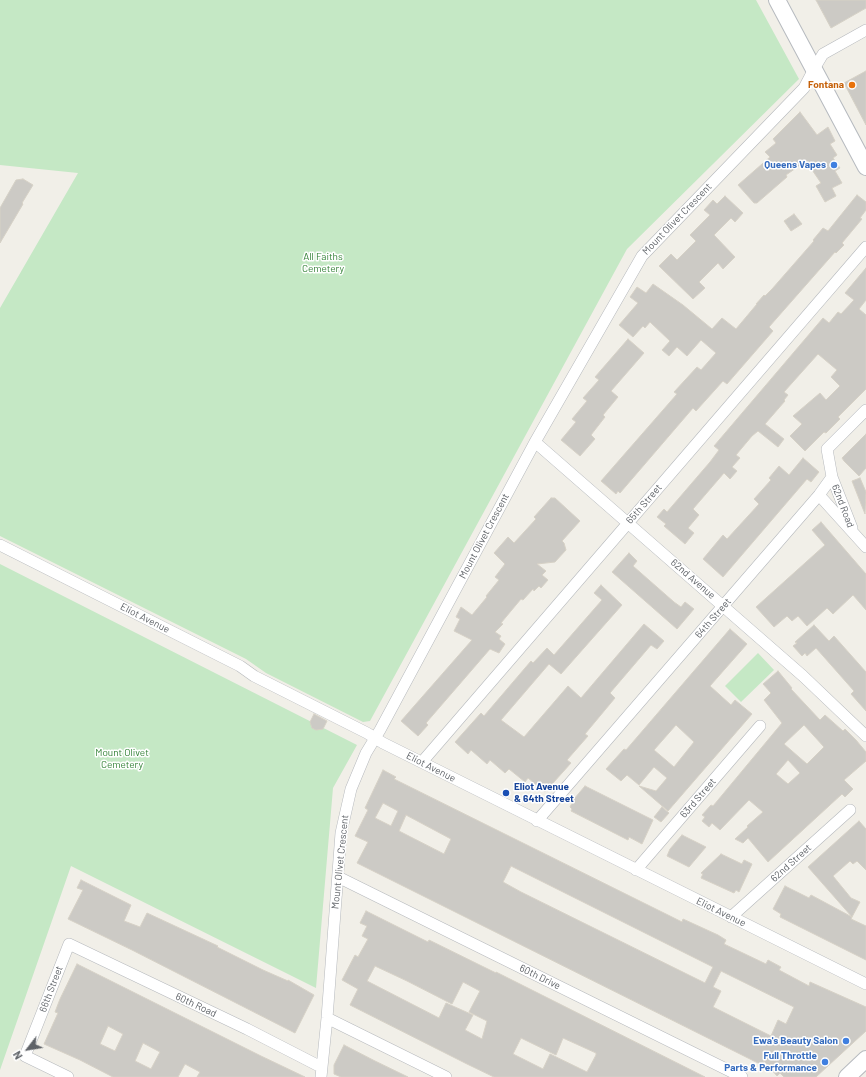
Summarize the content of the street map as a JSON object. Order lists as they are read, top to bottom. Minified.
{"streets":{"street":["Mount Olivet Crescent","65th Street","62nd Road","62nd Avenue","Eliot Avenue","64th Street","63rd Street","62nd Street","60th Drive","66th Street","60th Road"]},"crossings":[["Mount Olivet Crescent","62nd Avenue"],["Mount Olivet Crescent","Eliot Avenue"],["Mount Olivet Crescent","60th Drive"],["Mount Olivet Crescent","60th Road"],["65th Street","62nd Avenue"],["65th Street","Eliot Avenue"],["62nd Road","64th Street"],["62nd Avenue","64th Street"],["Eliot Avenue","64th Street"],["Eliot Avenue","63rd Street"],["Eliot Avenue","62nd Street"],["66th Street","60th Road"]],"parks":["All Faiths Cemetery","Mount Olivet Cemetery"],"places":["Fontana","Queens Vapes","Eliot Avenue & 64th Street","Ewa's Beauty Salon","Full Throttle Parts & Performance"],"north":"bottom left"}
